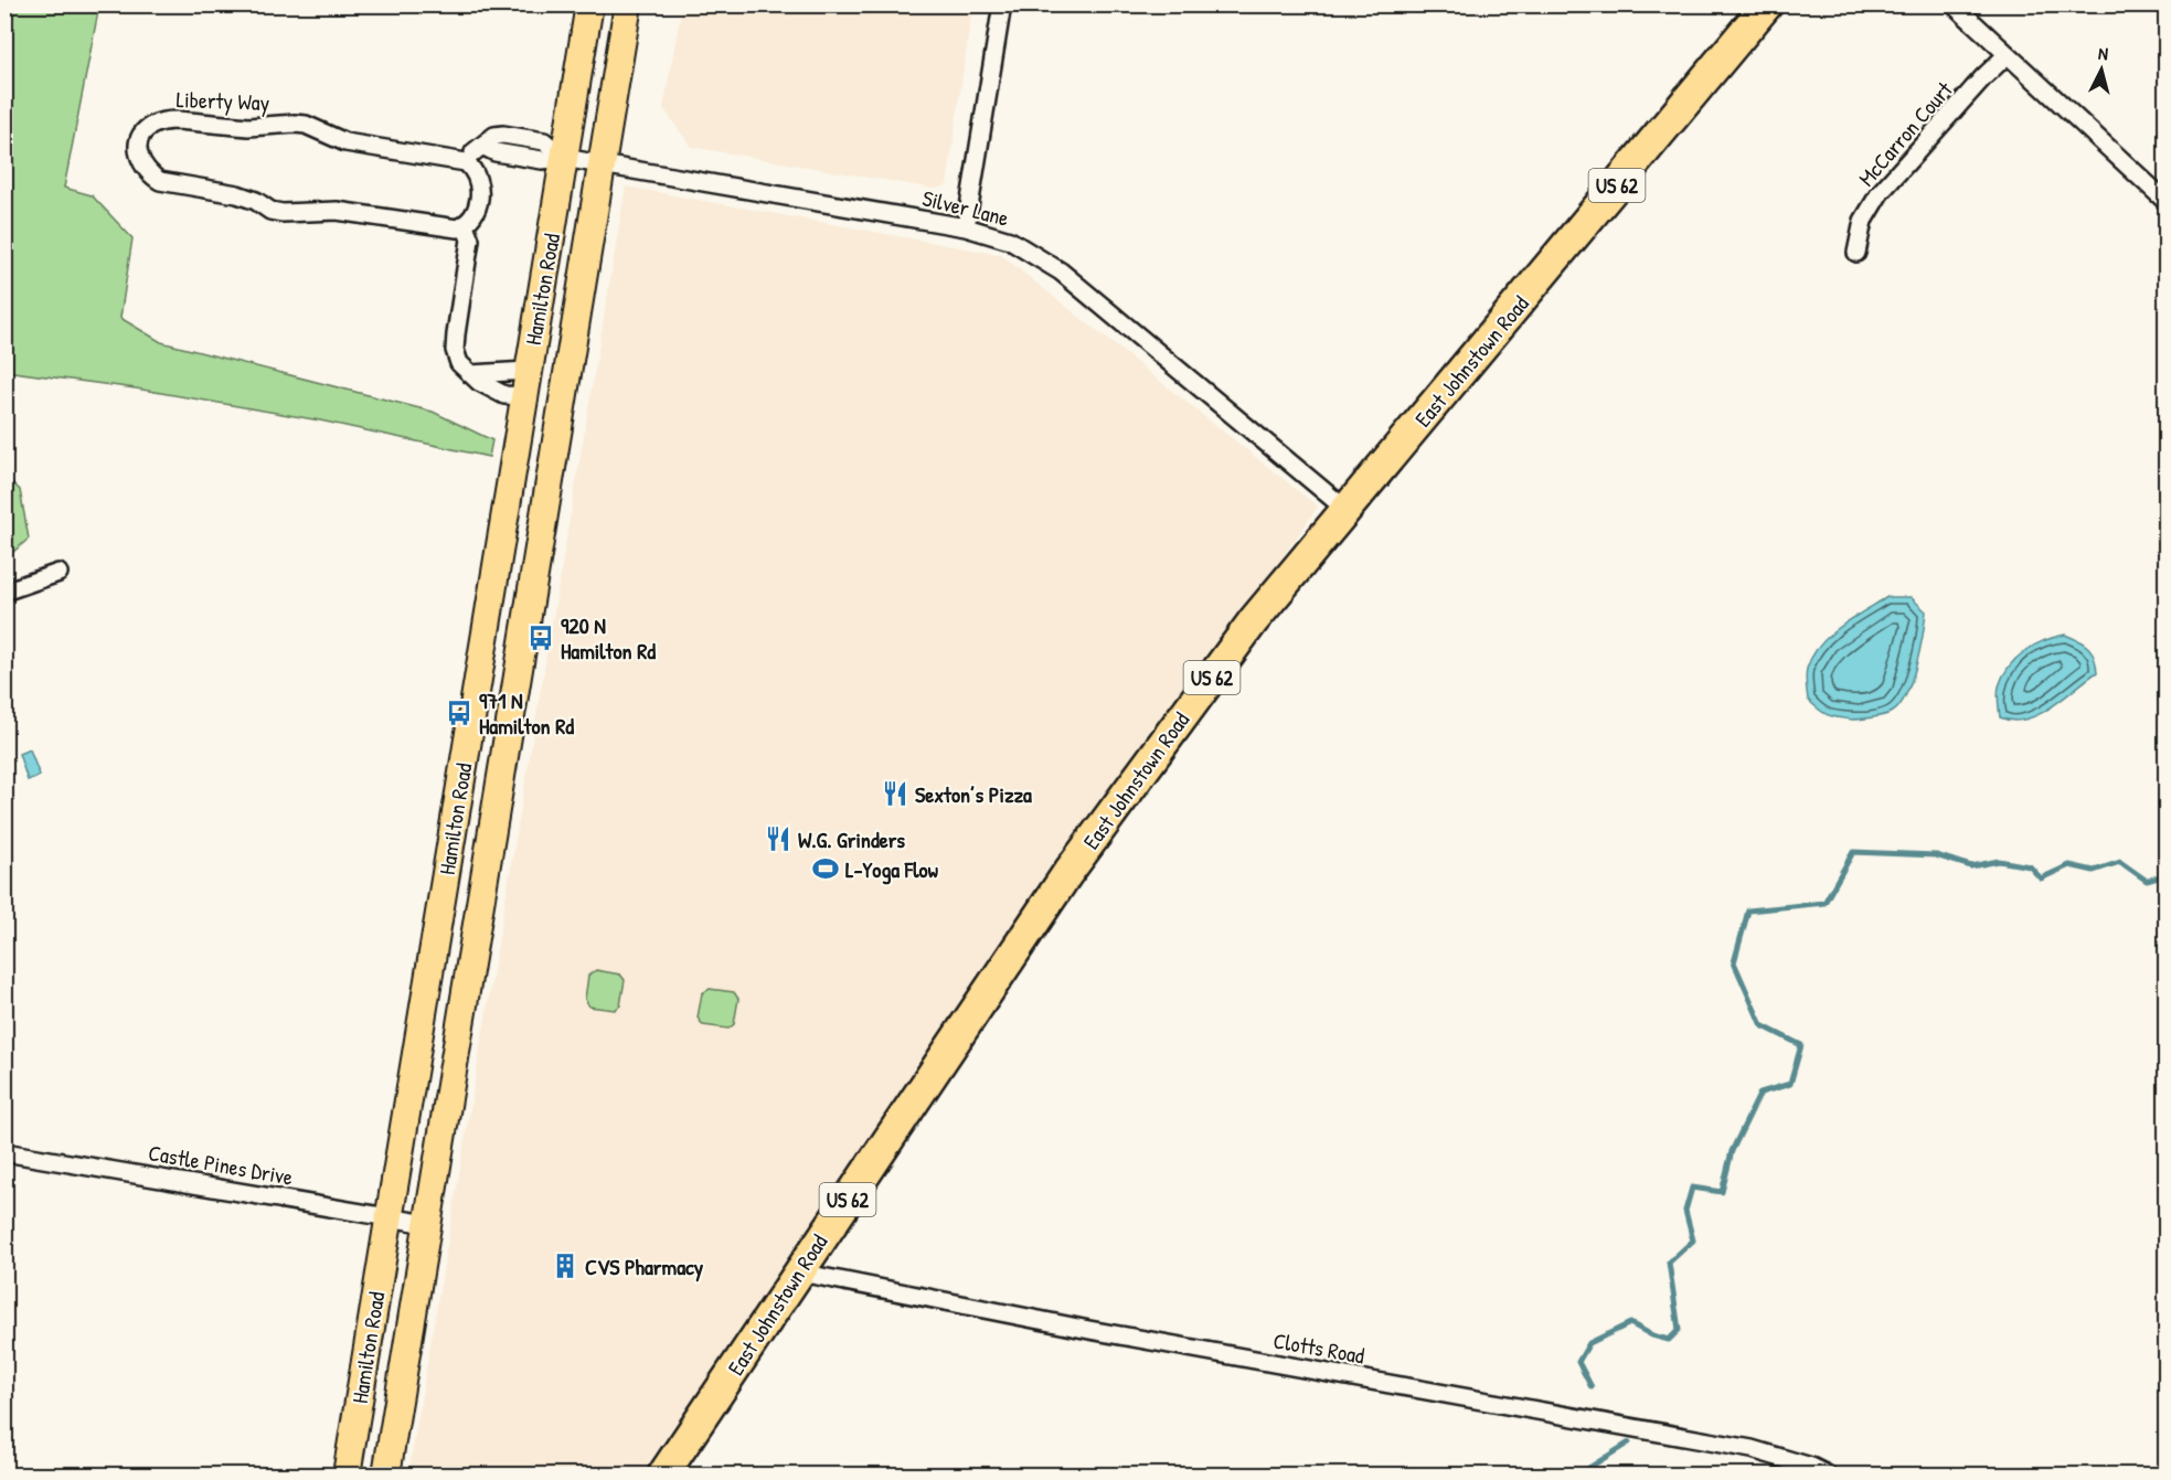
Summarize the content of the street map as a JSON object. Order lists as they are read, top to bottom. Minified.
{"streets":{"highway":["US 62","East Johnstown Road"],"main road":["Hamilton Road"],"street":["Liberty Way","McCarron Court","Silver Lane","Castle Pines Drive","Clotts Road"]},"crossings":[["Silver Lane","Hamilton Road"],["Silver Lane","East Johnstown Road"],["Hamilton Road","Castle Pines Drive"],["East Johnstown Road","Clotts Road"]],"places":{"bus stop":["920 N Hamilton Rd","971 N Hamilton Rd"],"restaurant":["Sexton’s Pizza","W.G. Grinders"],"sports":["L-Yoga Flow"],"building":["CVS Pharmacy"]},"north":"top"}
